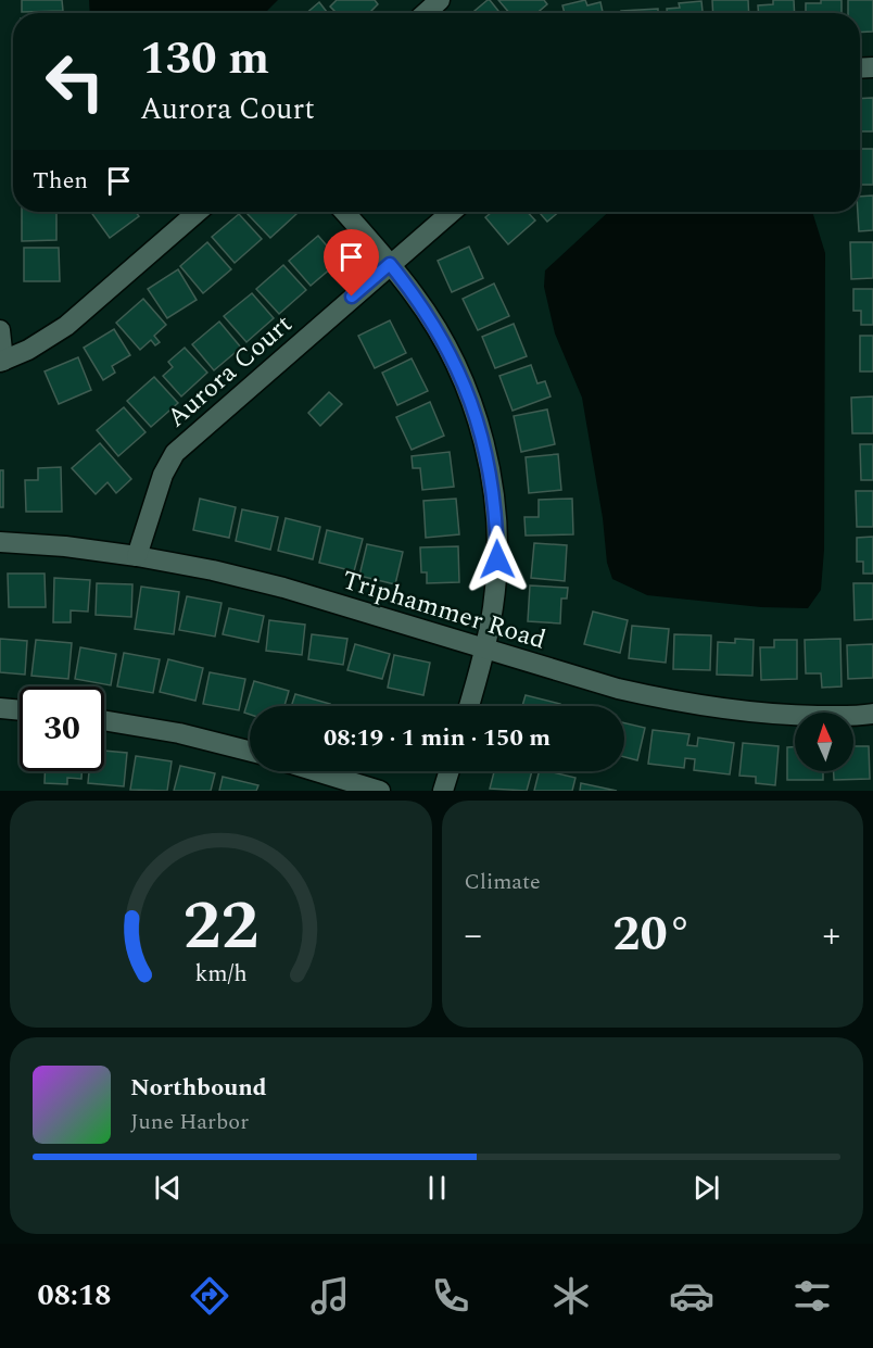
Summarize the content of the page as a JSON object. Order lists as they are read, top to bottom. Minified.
{"streets":{"street":["Aurora Court","Triphammer Road"]},"crossings":[["Aurora Court","Triphammer Road"]],"north":"top","page":{"turn":["130 m","Aurora Court"],"then":"Then","limit":"30","trip":"08:19 · 1 min · 150 m","tile":"Climate","heat":["−","20°","+"],"song":["Northbound","June Harbor"],"tabs":"08:18","gauge":["22","km/h"]}}
